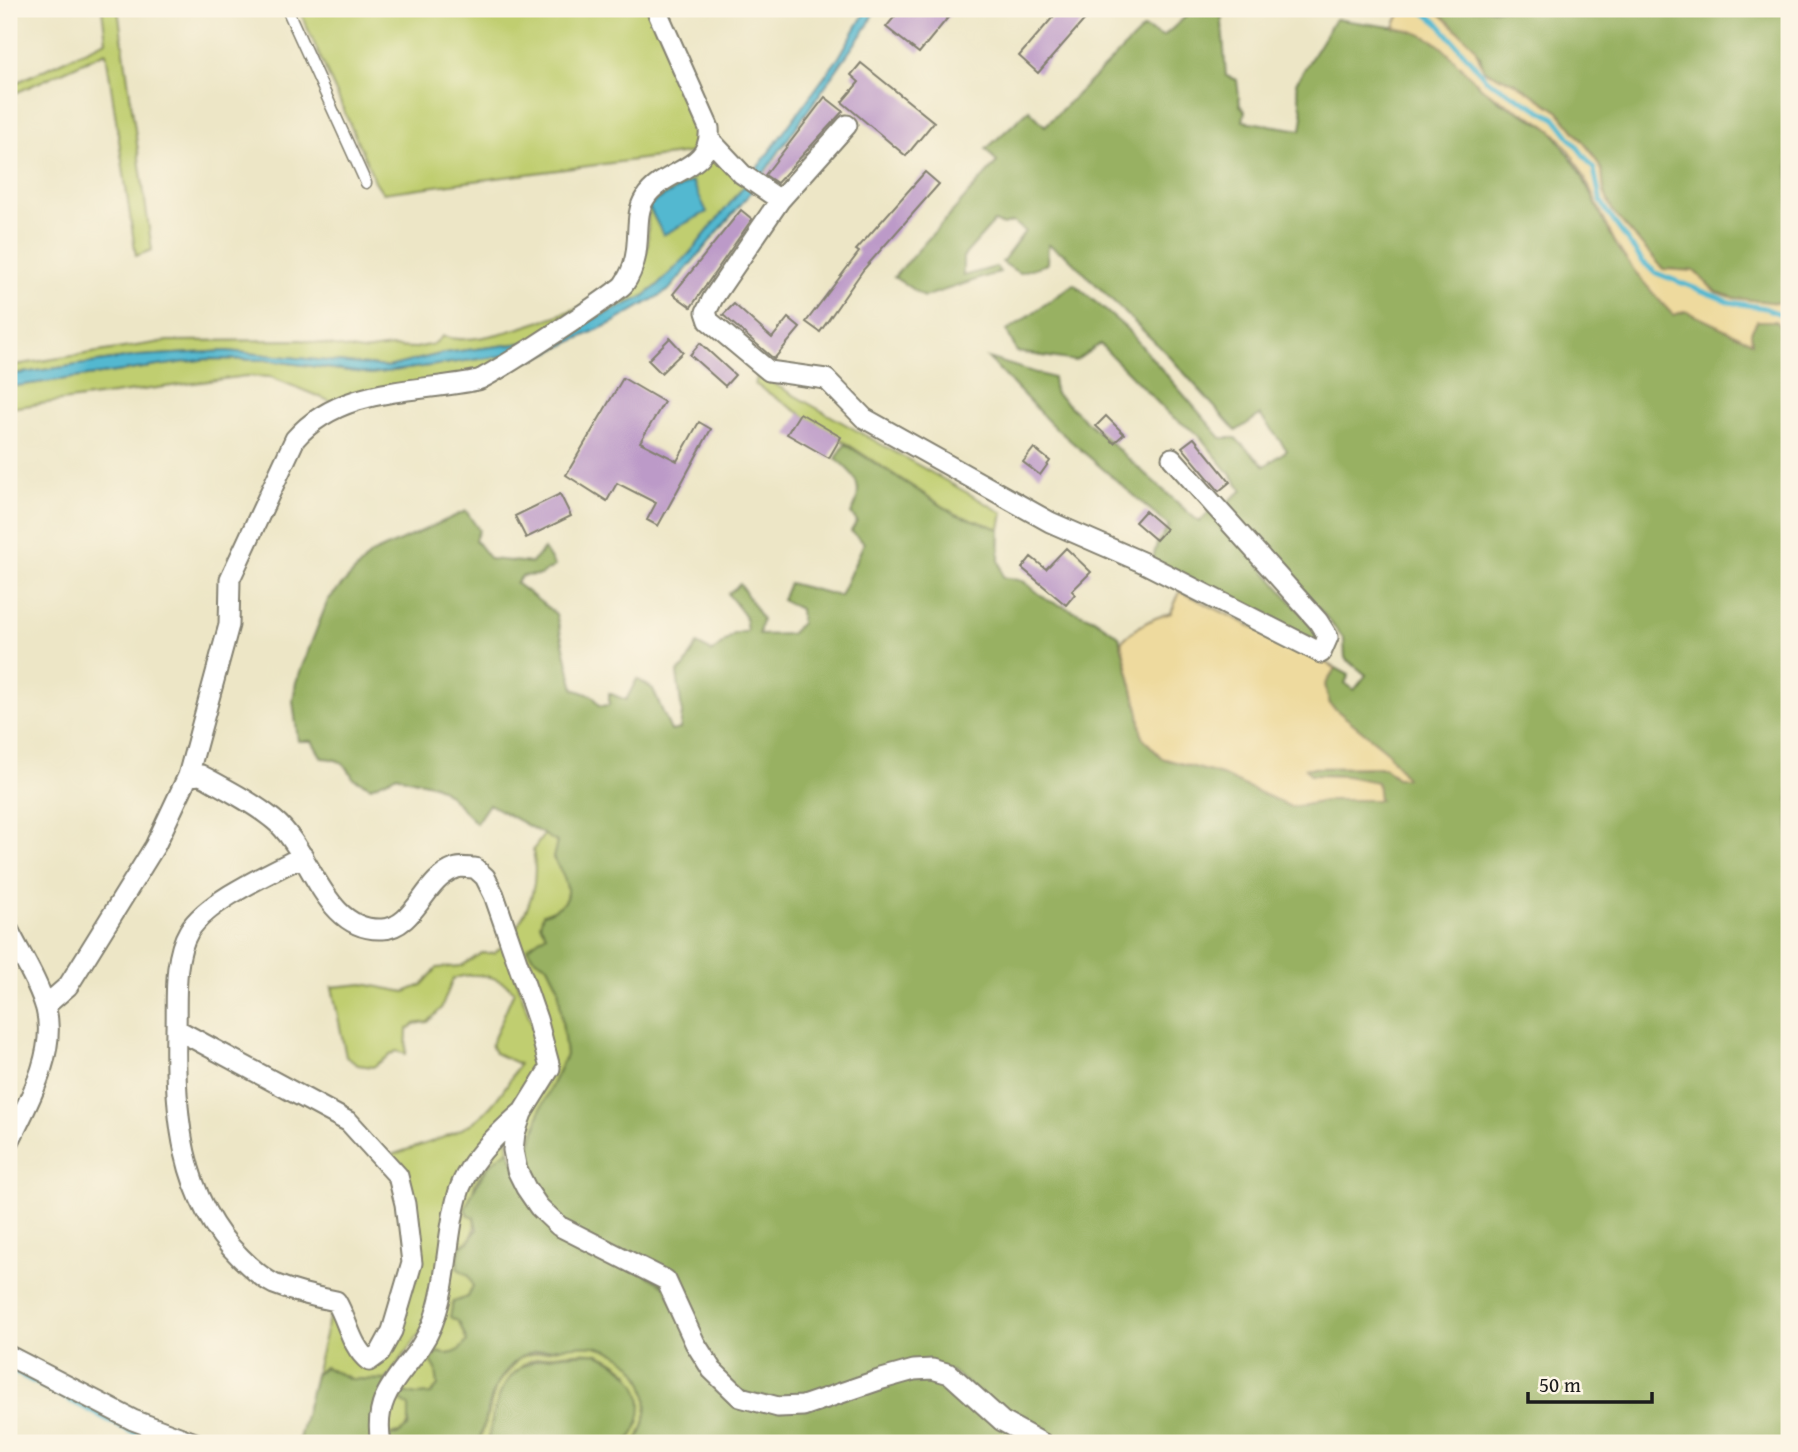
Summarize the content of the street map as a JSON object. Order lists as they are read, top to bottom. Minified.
{"scale_bar":"50 m"}
